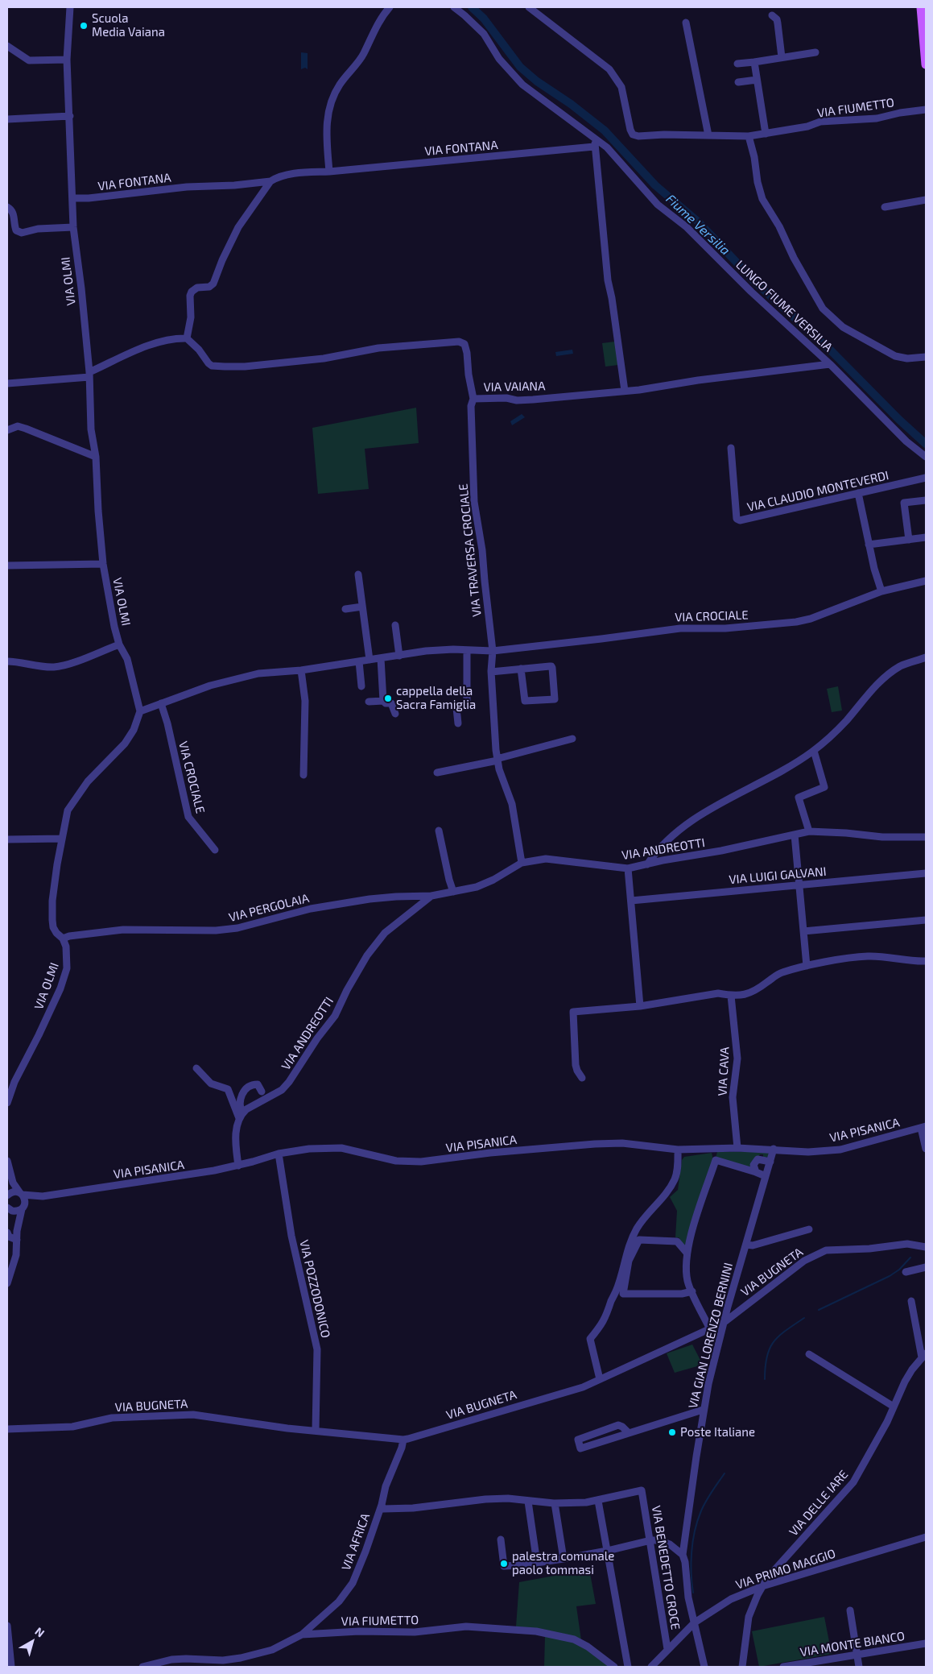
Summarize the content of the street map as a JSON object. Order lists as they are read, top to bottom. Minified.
{"streets":{"street":["VIA FIUMETTO","VIA FONTANA","VIA OLMI","LUNGO FIUME VERSILIA","VIA VAIANA","VIA CLAUDIO MONTEVERDI","VIA TRAVERSA CROCIALE","VIA CROCIALE","VIA ANDREOTTI","VIA LUIGI GALVANI","VIA PERGOLAIA","VIA CAVA","VIA PISANICA","VIA BUGNETA","VIA POZZODONICO","VIA GIAN LORENZO BERNINI","VIA DELLE IARE","VIA AFRICA","VIA BENEDETTO CROCE","VIA PRIMO MAGGIO","VIA MONTE BIANCO"]},"crossings":[["VIA FIUMETTO","VIA AFRICA"],["VIA FONTANA","VIA OLMI"],["VIA FONTANA","LUNGO FIUME VERSILIA"],["VIA OLMI","VIA CROCIALE"],["VIA OLMI","VIA PERGOLAIA"],["LUNGO FIUME VERSILIA","VIA VAIANA"],["VIA VAIANA","VIA TRAVERSA CROCIALE"],["VIA TRAVERSA CROCIALE","VIA CROCIALE"],["VIA ANDREOTTI","VIA PERGOLAIA"],["VIA CAVA","VIA PISANICA"],["VIA PISANICA","VIA POZZODONICO"],["VIA PISANICA","VIA GIAN LORENZO BERNINI"],["VIA BUGNETA","VIA POZZODONICO"],["VIA BUGNETA","VIA GIAN LORENZO BERNINI"],["VIA BUGNETA","VIA AFRICA"],["VIA GIAN LORENZO BERNINI","VIA PRIMO MAGGIO"],["VIA DELLE IARE","VIA PRIMO MAGGIO"],["VIA BENEDETTO CROCE","VIA PRIMO MAGGIO"]],"water":["Fiume Versilia"],"places":["Scuola Media Vaiana","cappella della Sacra Famiglia","Poste Italiane","palestra comunale paolo tommasi"],"north":"top right"}
